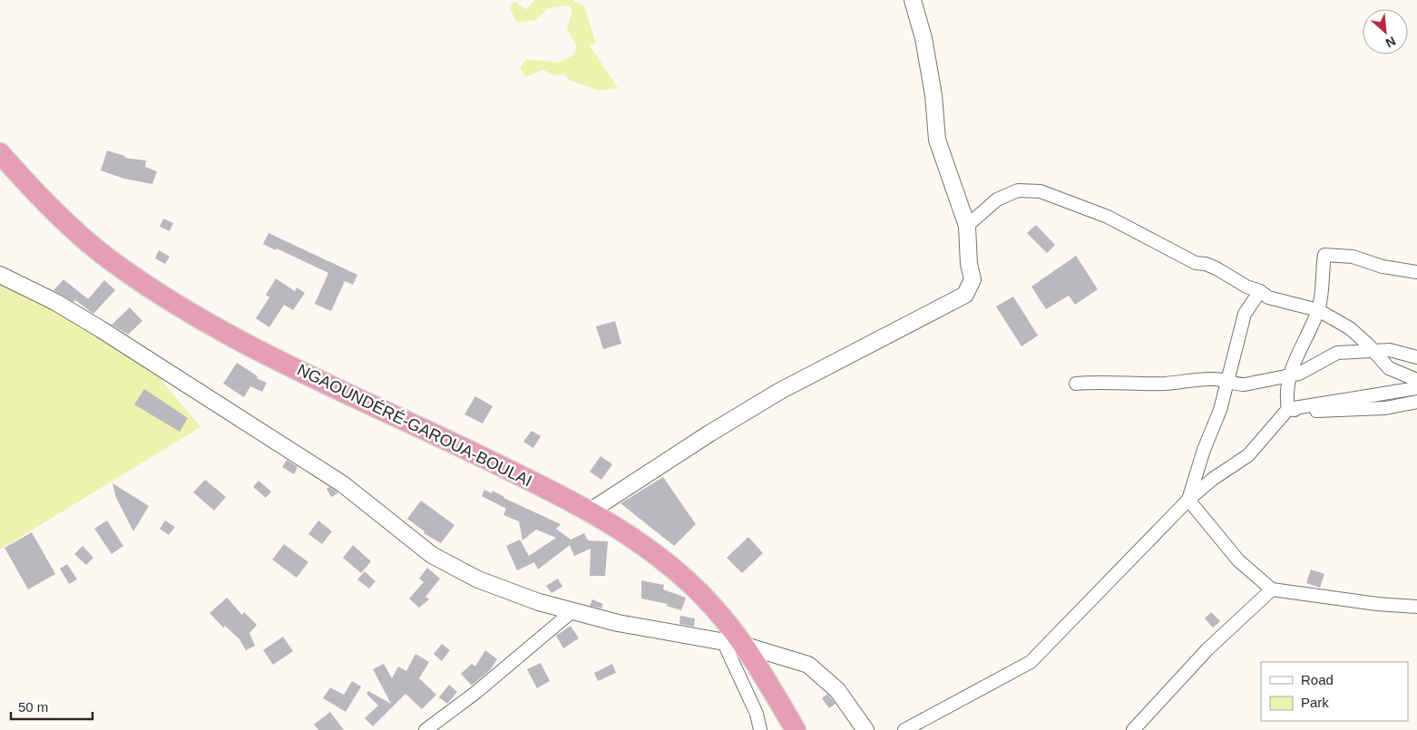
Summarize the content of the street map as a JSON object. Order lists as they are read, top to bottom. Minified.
{"streets":{"highway":["NGAOUNDÉRÉ-GAROUA-BOULAI"]},"legend":["Road","Park"],"scale_bar":"50 m","north":"bottom right"}
